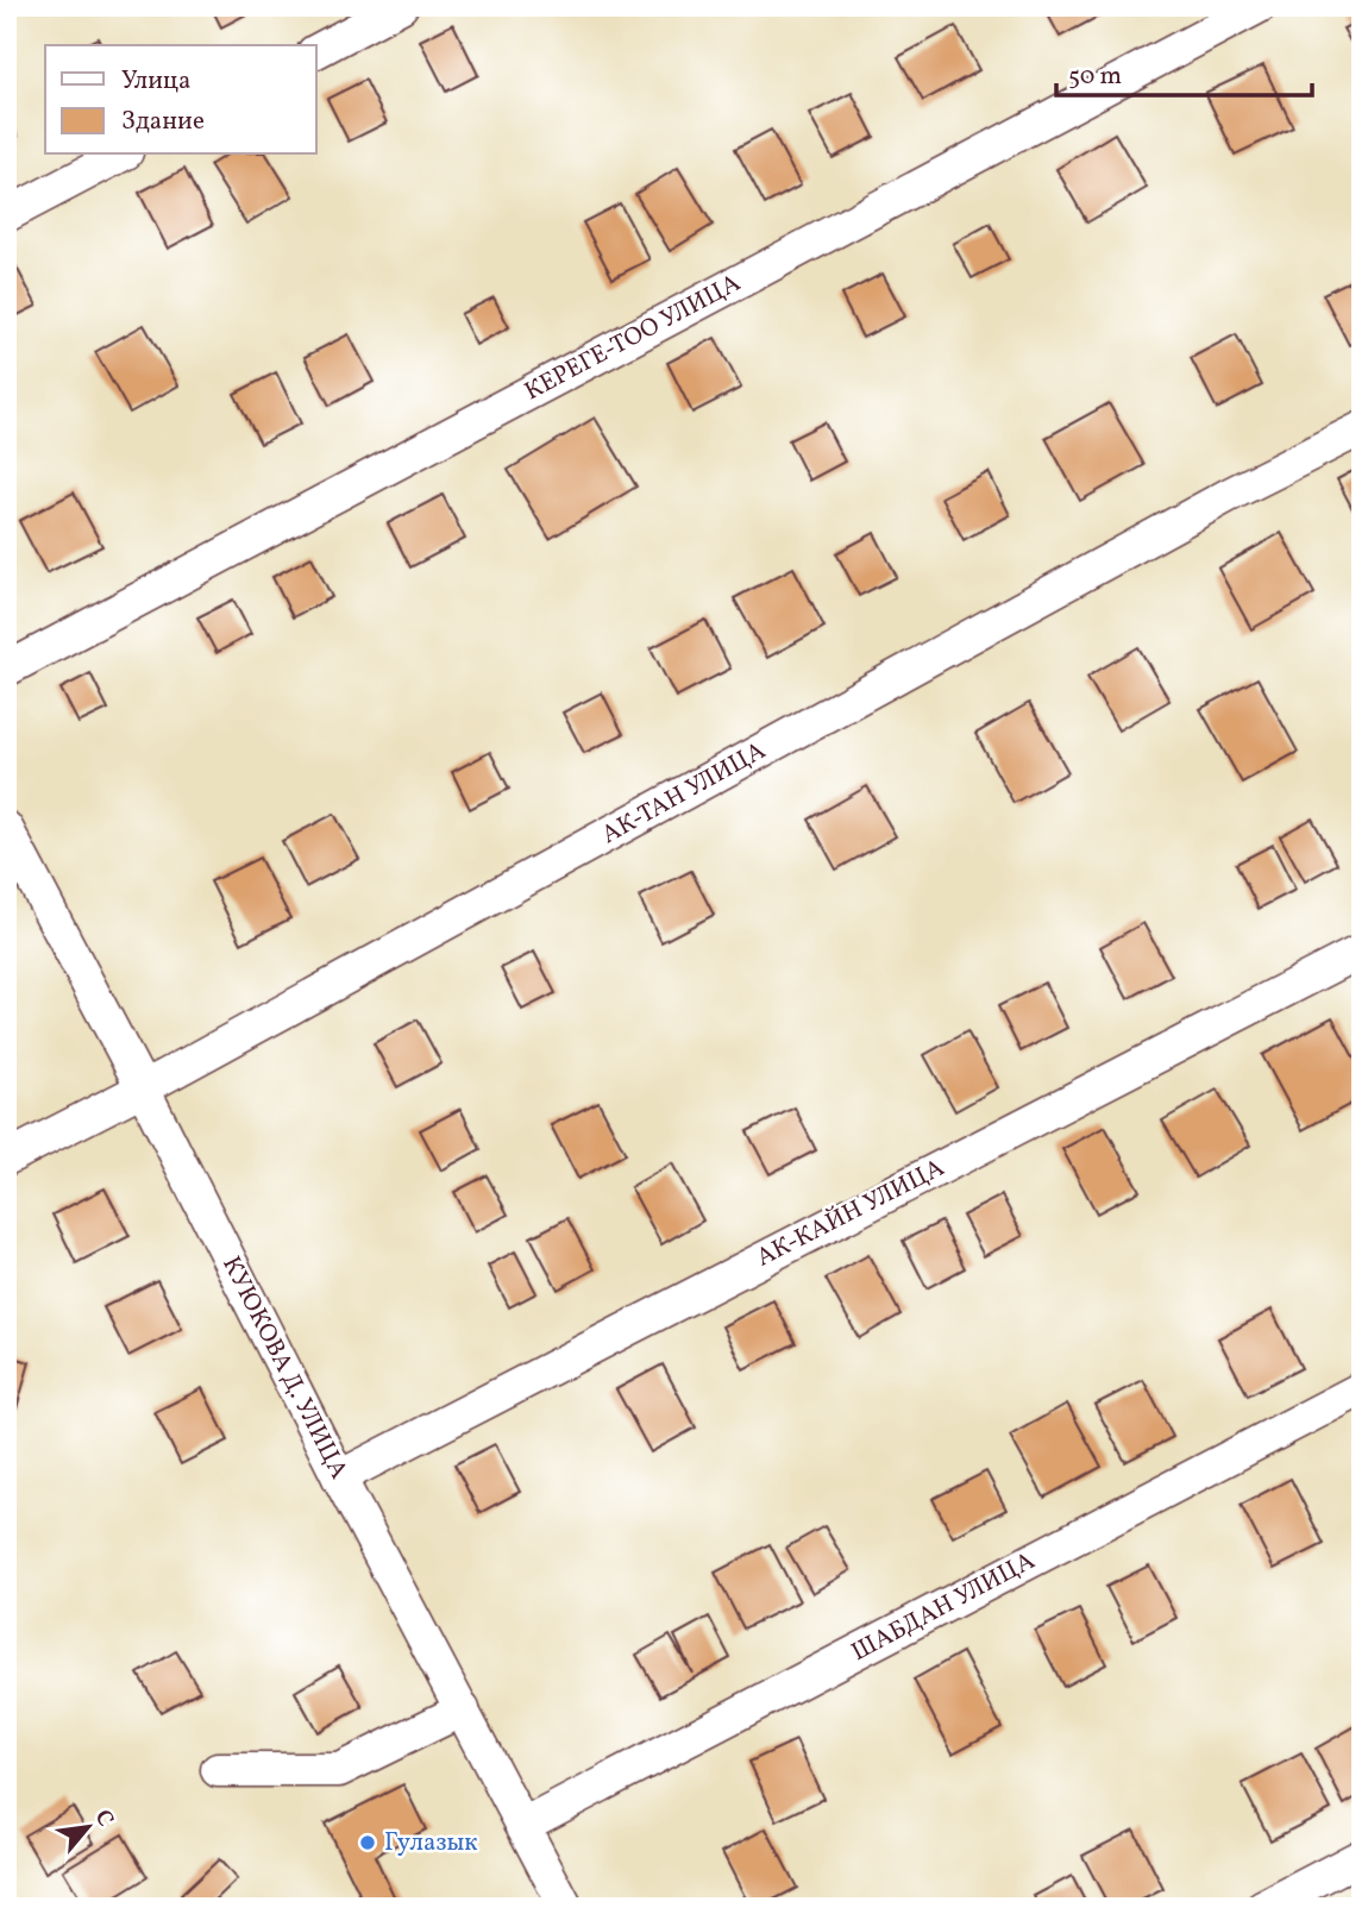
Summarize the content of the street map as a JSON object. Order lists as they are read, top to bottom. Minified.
{"streets":{"street":["КЕРЕГЕ-ТОО УЛИЦА","АК-ТАН УЛИЦА","АК-КАЙН УЛИЦА","КУЮКОВА Д. УЛИЦА","ШАБДАН УЛИЦА"]},"crossings":[["АК-ТАН УЛИЦА","КУЮКОВА Д. УЛИЦА"],["АК-КАЙН УЛИЦА","КУЮКОВА Д. УЛИЦА"],["КУЮКОВА Д. УЛИЦА","ШАБДАН УЛИЦА"]],"places":["Гулазык"],"legend":["Улица","Здание"],"scale_bar":"50 m","north":"top right"}
